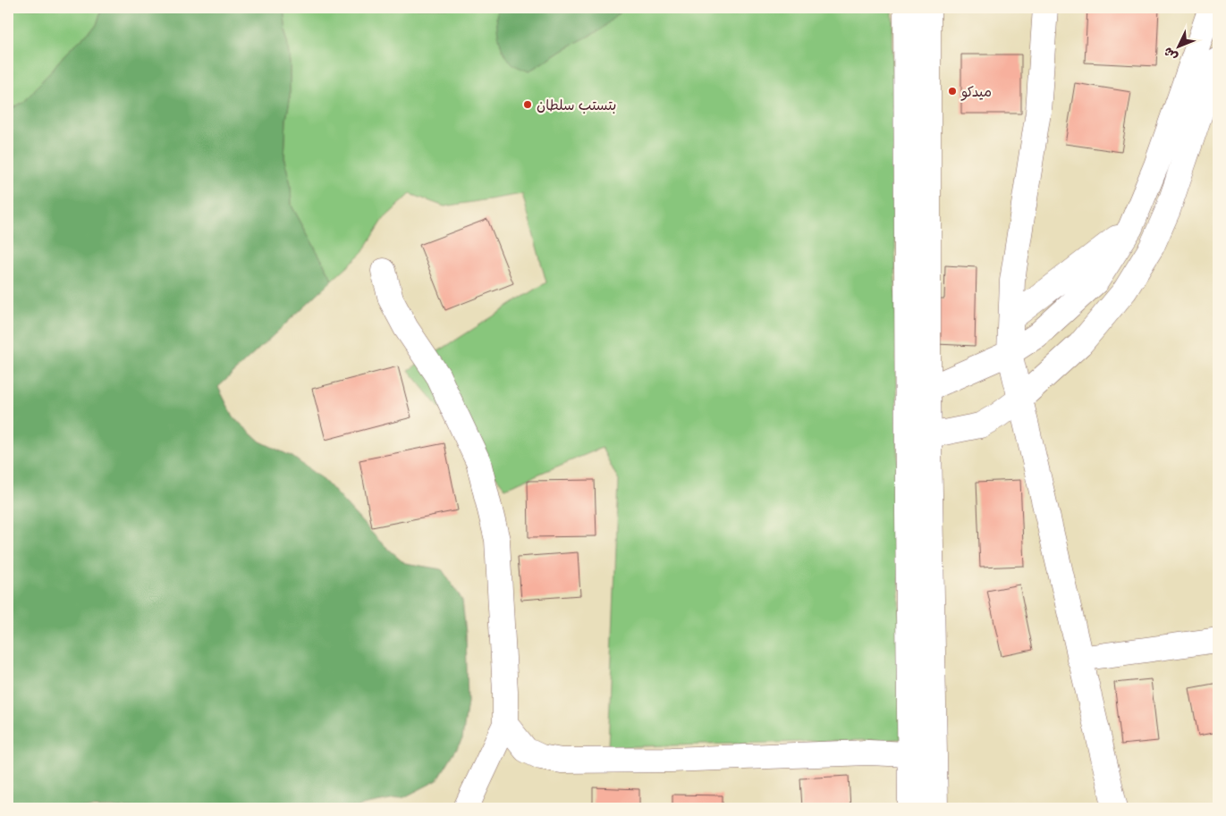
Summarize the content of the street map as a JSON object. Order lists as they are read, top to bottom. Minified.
{"places":["ميدكو","بتستب سلطان"],"north":"bottom left"}
